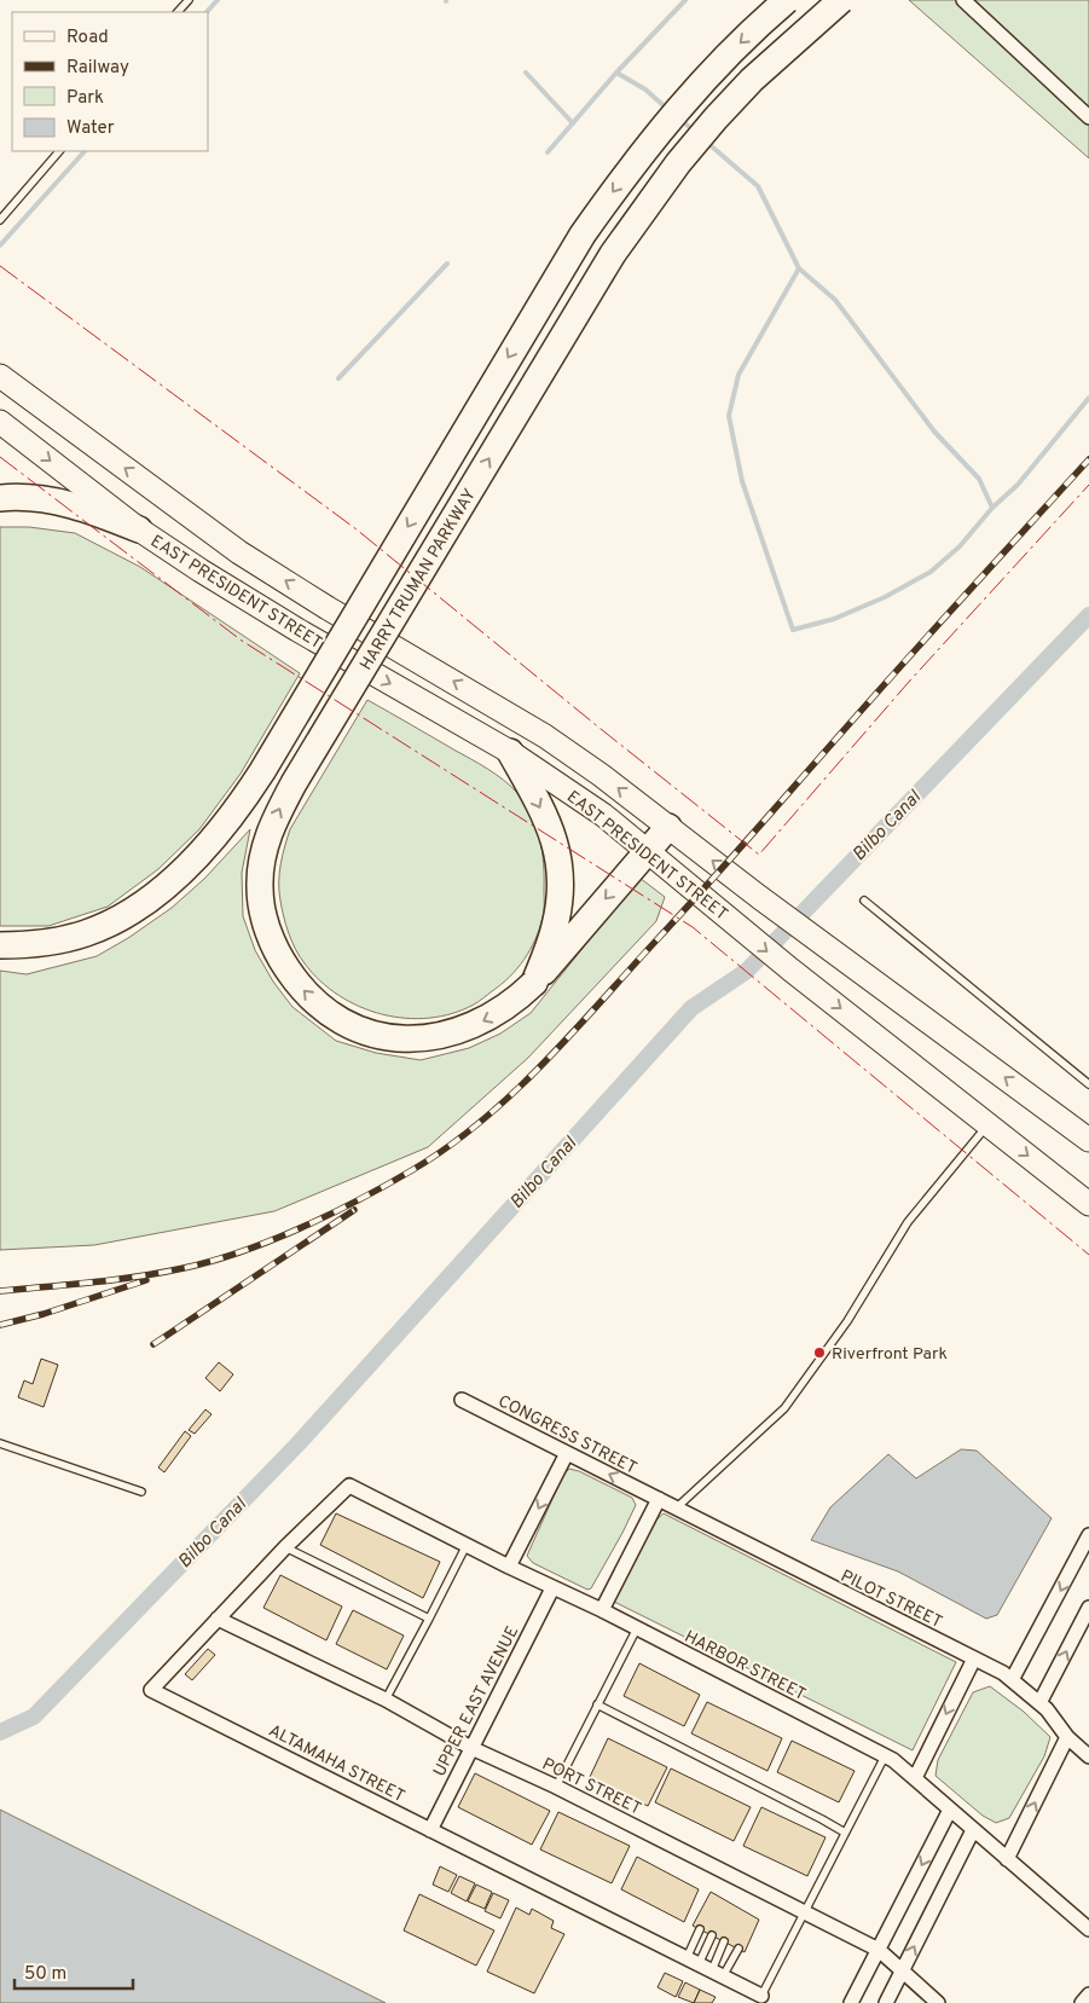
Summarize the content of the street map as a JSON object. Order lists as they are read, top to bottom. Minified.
{"streets":{"highway":["HARRY TRUMAN PARKWAY"],"main road":["EAST PRESIDENT STREET"],"street":["CONGRESS STREET","PILOT STREET","HARBOR STREET","UPPER EAST AVENUE","ALTAMAHA STREET","PORT STREET"]},"crossings":[["HARRY TRUMAN PARKWAY","EAST PRESIDENT STREET"],["CONGRESS STREET","PILOT STREET"],["HARBOR STREET","UPPER EAST AVENUE"],["HARBOR STREET","ALTAMAHA STREET"],["UPPER EAST AVENUE","ALTAMAHA STREET"],["UPPER EAST AVENUE","PORT STREET"],["ALTAMAHA STREET","PORT STREET"]],"one_way":["CONGRESS STREET"],"water":["Bilbo Canal"],"places":["Riverfront Park"],"legend":["Road","Railway","Park","Water"],"scale_bar":"50 m"}
